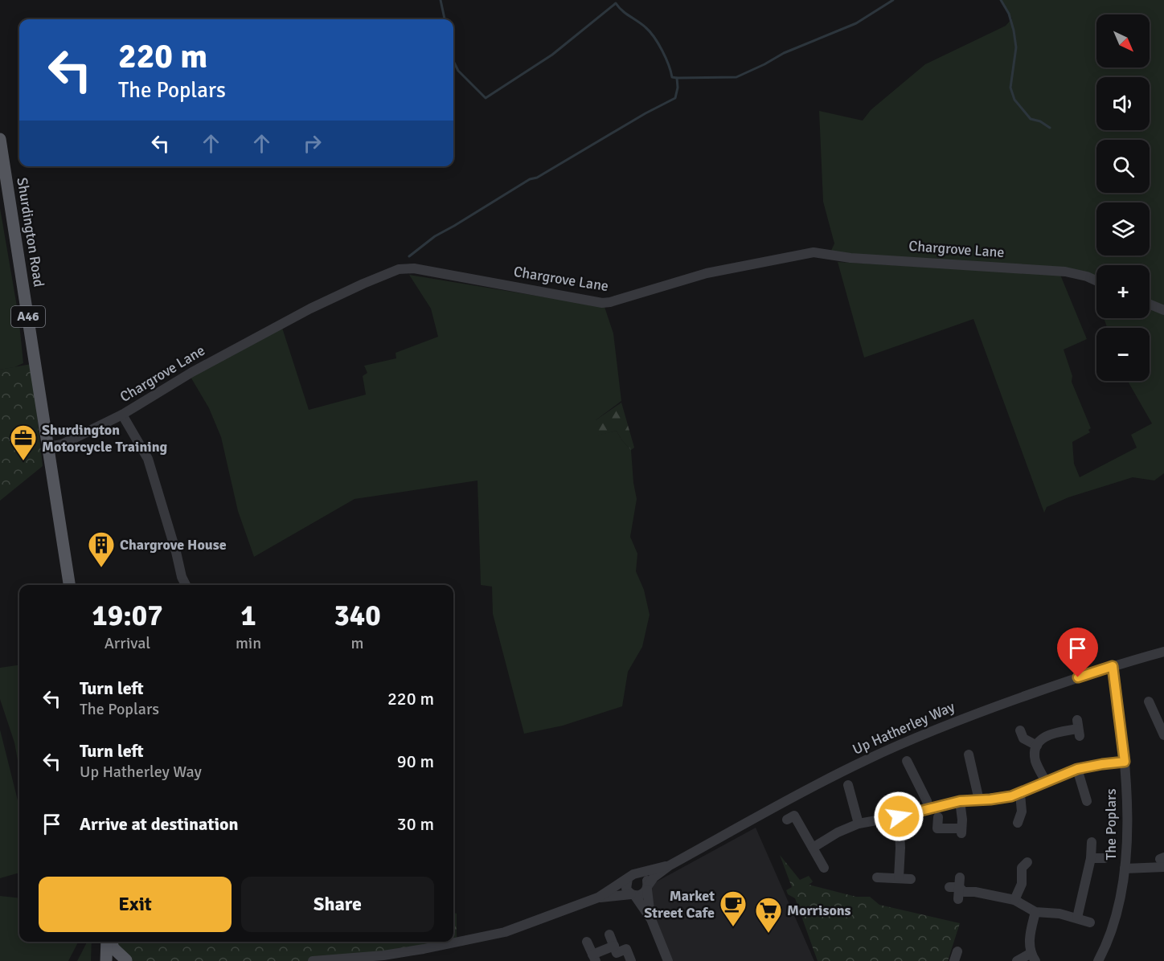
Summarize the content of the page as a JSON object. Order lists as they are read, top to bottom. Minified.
{"streets":{"main road":["Shurdington Road","A46"],"street":["Chargrove Lane","Up Hatherley Way","The Poplars"]},"crossings":[["Shurdington Road","Chargrove Lane"],["Up Hatherley Way","The Poplars"]],"places":{"office":["Shurdington Motorcycle Training"],"building":["Chargrove House"],"cafe":["Market Street Cafe"],"supermarket":["Morrisons"]},"north":"bottom right","page":{"map_buttons":["+","−"],"turn":["220 m","The Poplars"],"eta":["19:07","Arrival","1","min","340","m"],"list":[{"name":"Turn left","note":"The Poplars","value":"220 m"},{"name":"Turn left","note":"Up Hatherley Way","value":"90 m"},{"name":"Arrive at destination","value":"30 m"}],"buttons":["Exit","Share"]}}
